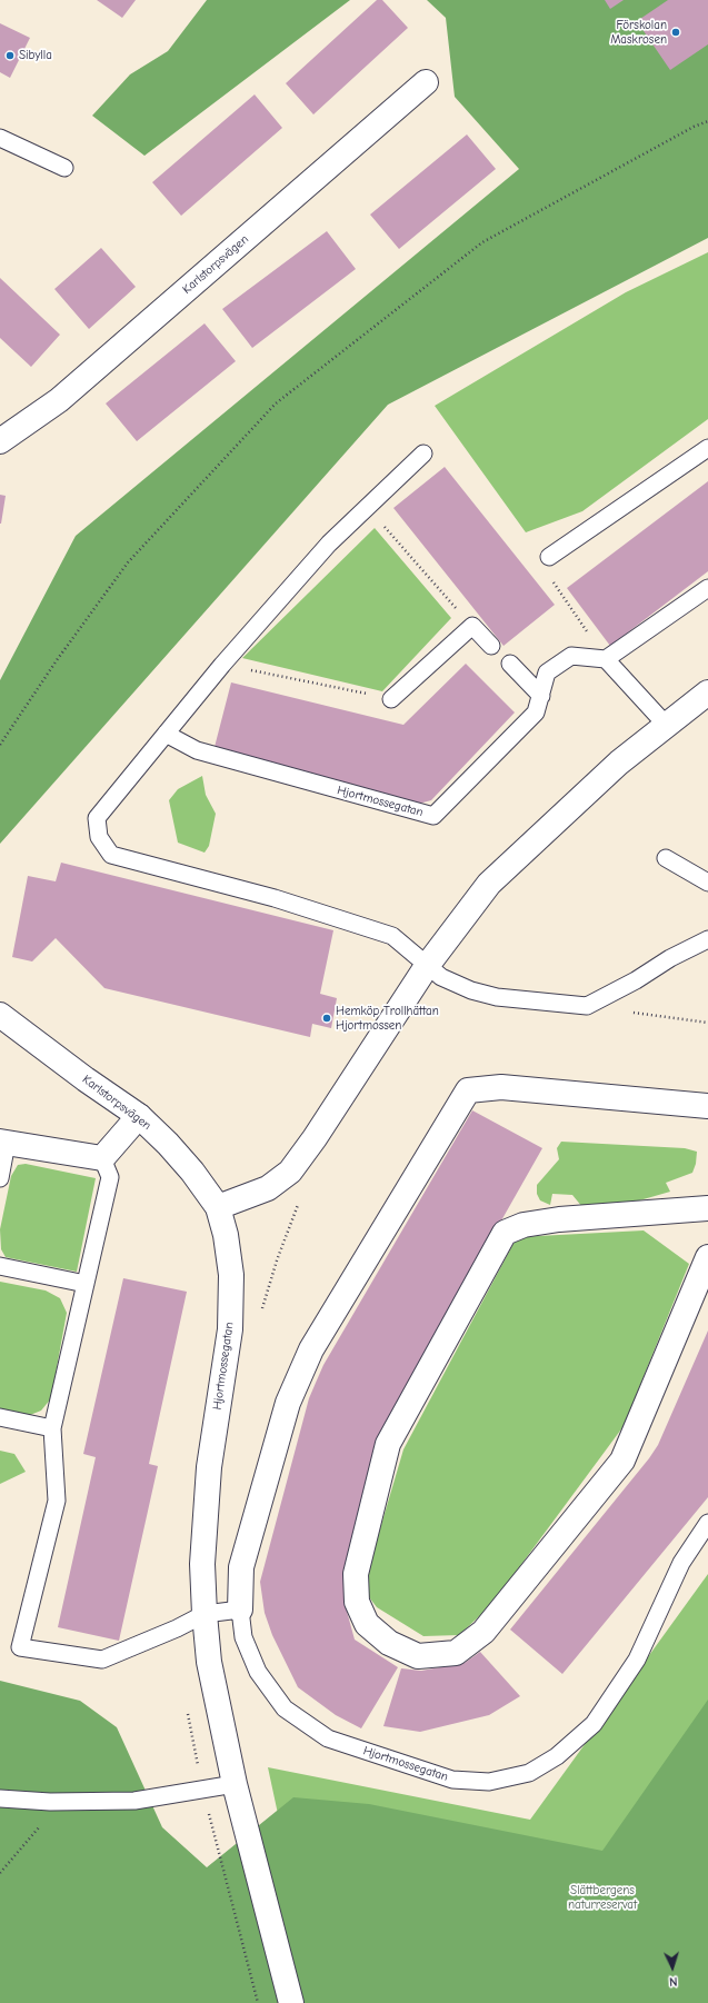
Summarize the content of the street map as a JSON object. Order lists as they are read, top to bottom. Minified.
{"streets":{"street":["Karlstorpsvägen","Hjortmossegatan"]},"crossings":[["Karlstorpsvägen","Hjortmossegatan"]],"parks":["Slättbergens naturreservat"],"places":["Förskolan Maskrosen","Sibylla","Hemköp Trollhättan Hjortmossen"],"north":"bottom"}
